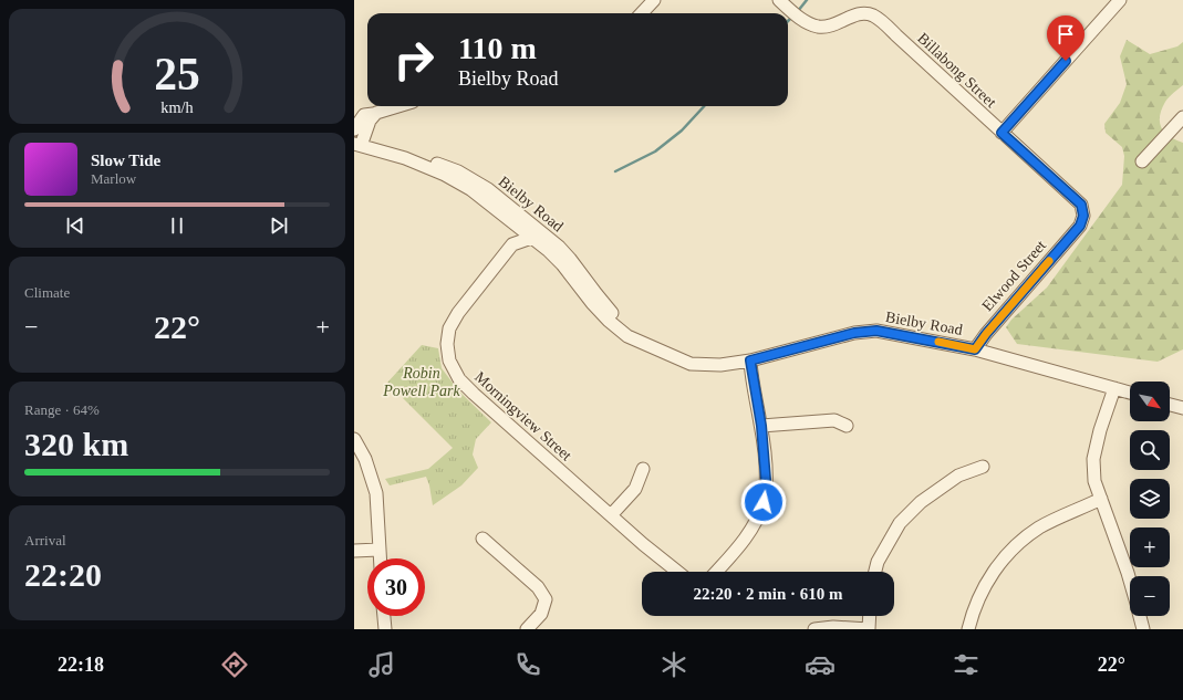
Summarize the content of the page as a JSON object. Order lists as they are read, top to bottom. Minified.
{"streets":{"street":["Billabong Street","Bielby Road","Elwood Street","Morningview Street"]},"crossings":[["Billabong Street","Elwood Street"],["Bielby Road","Elwood Street"]],"parks":["Robin Powell Park"],"north":"bottom right","page":{"turn":["110 m","Bielby Road"],"song":["Slow Tide","Marlow"],"tile":["Climate",["Range · 64%","320 km"],["Arrival","22:20"]],"heat":["−","22°","+"],"map_buttons":["+","−"],"limit":"30","trip":"22:20 · 2 min · 610 m","tabs":["22:18","22°"],"gauge":["25","km/h"]}}
